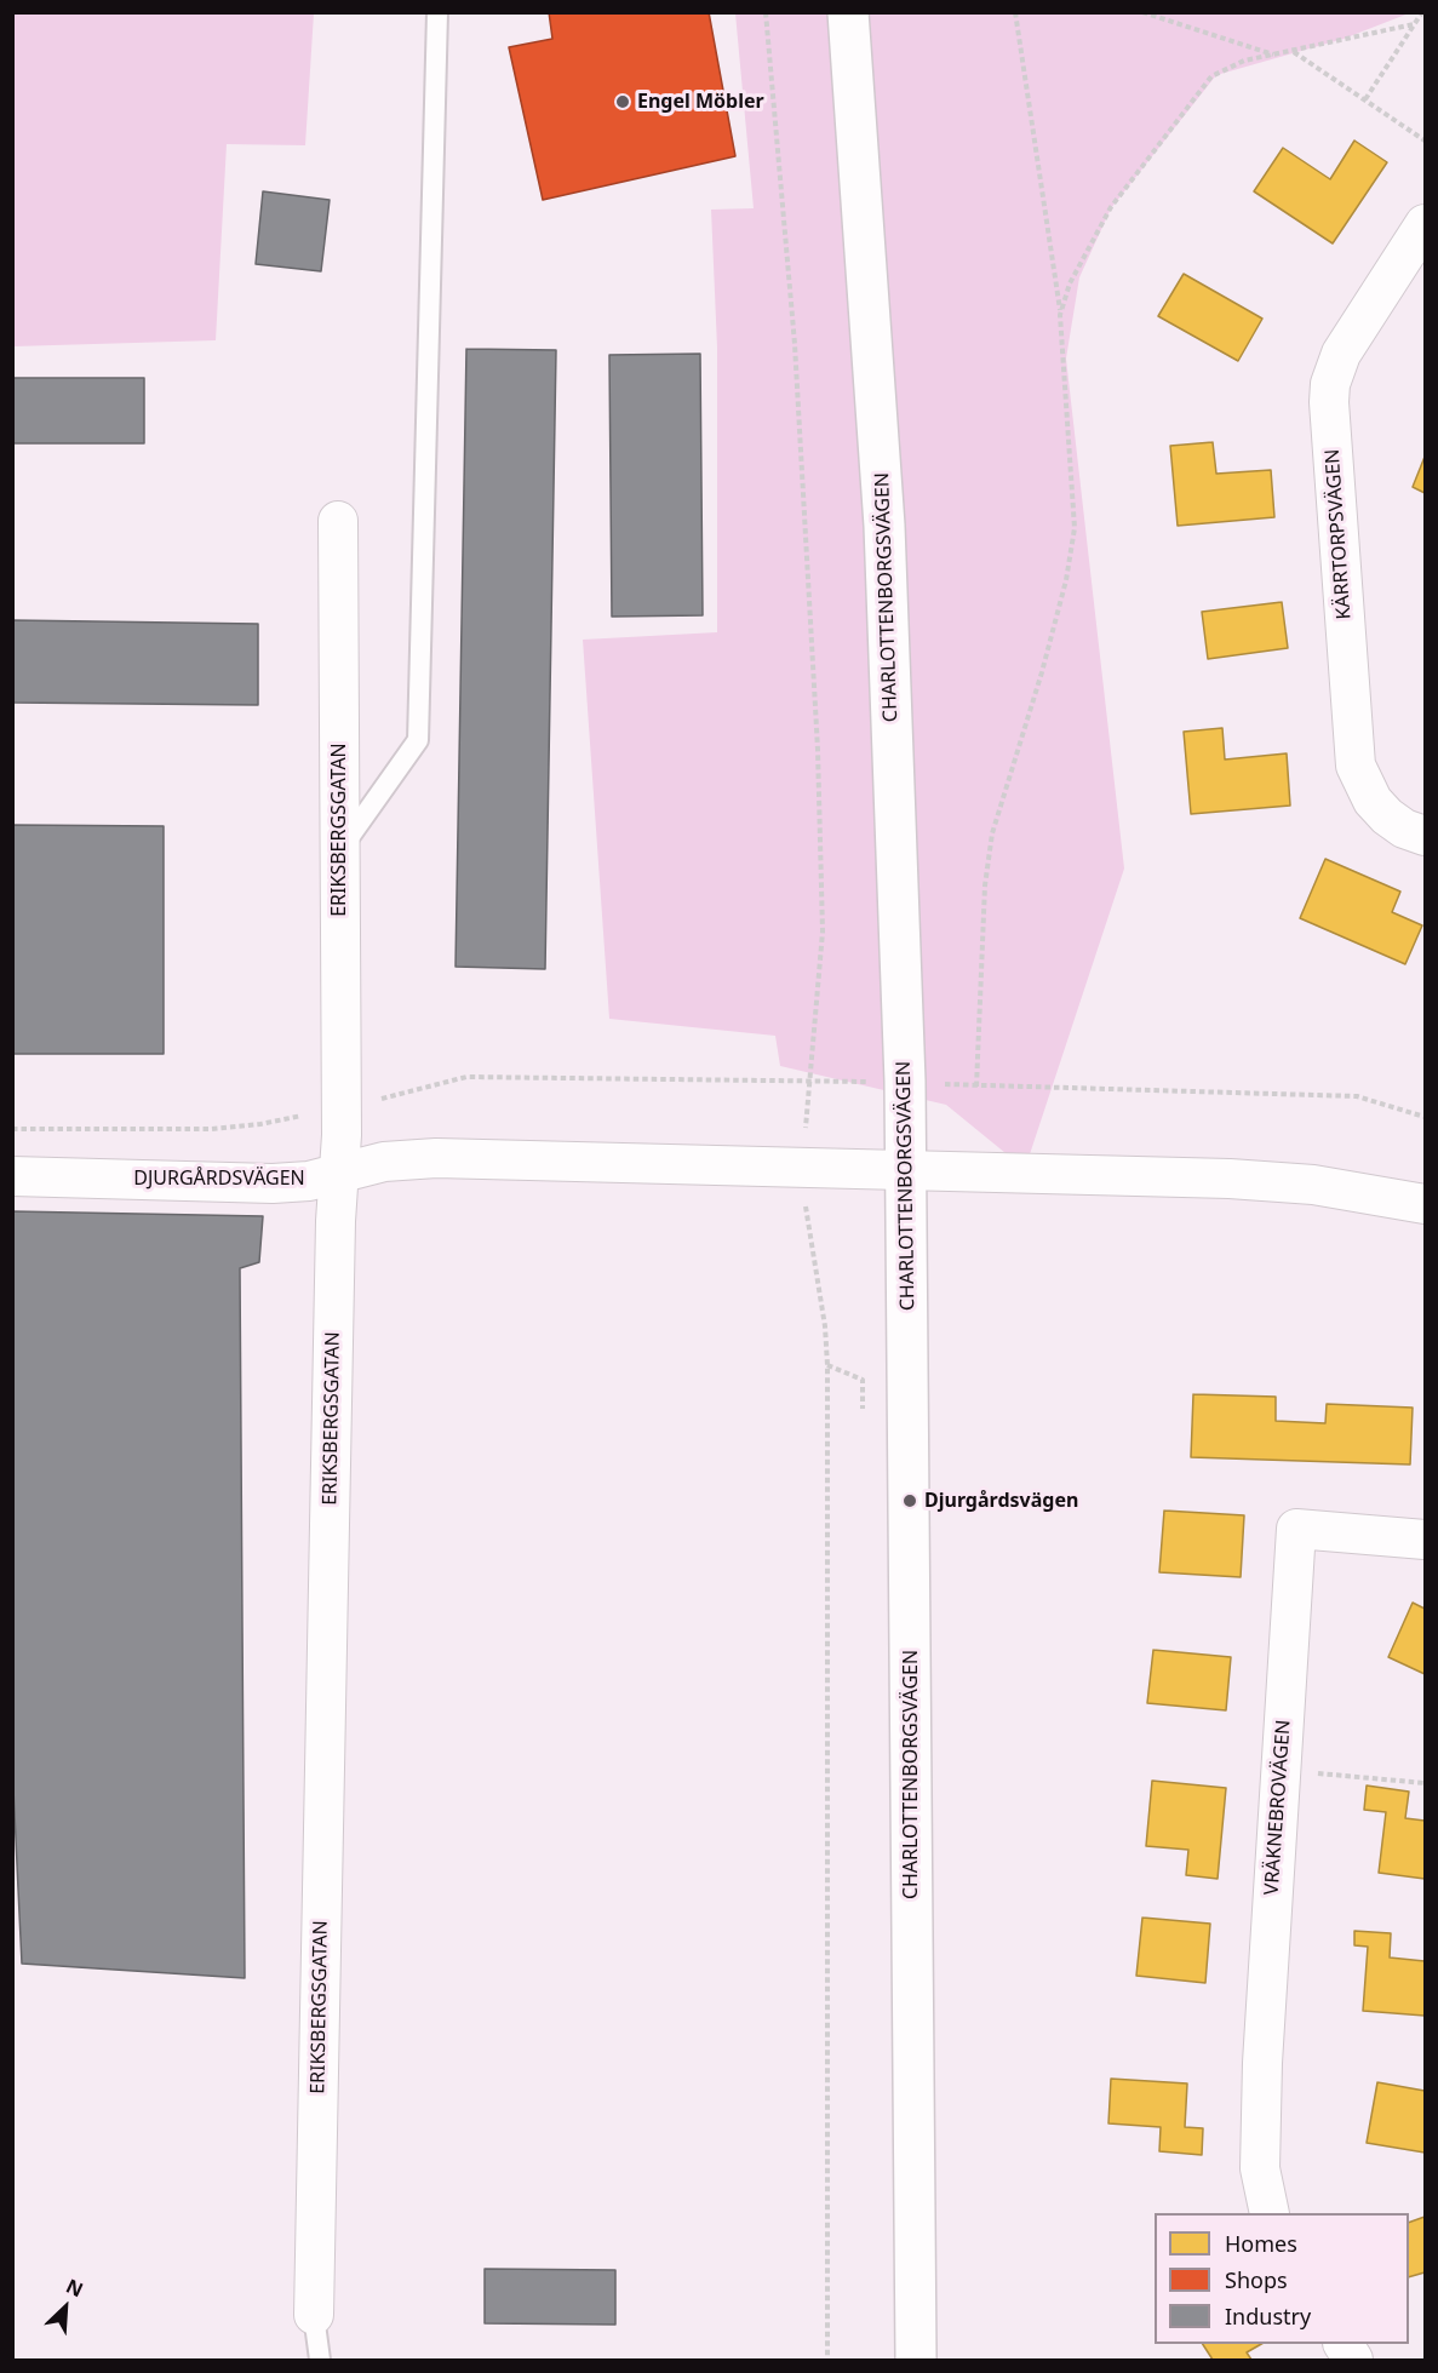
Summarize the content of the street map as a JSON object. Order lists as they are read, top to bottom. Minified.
{"streets":{"main road":["CHARLOTTENBORGSVÄGEN"],"street":["KÄRRTORPSVÄGEN","ERIKSBERGSGATAN","DJURGÅRDSVÄGEN","VRÄKNEBROVÄGEN"]},"crossings":[["CHARLOTTENBORGSVÄGEN","DJURGÅRDSVÄGEN"],["ERIKSBERGSGATAN","DJURGÅRDSVÄGEN"]],"places":["Engel Möbler","Djurgårdsvägen"],"legend":["Homes","Shops","Industry"],"north":"top right"}
